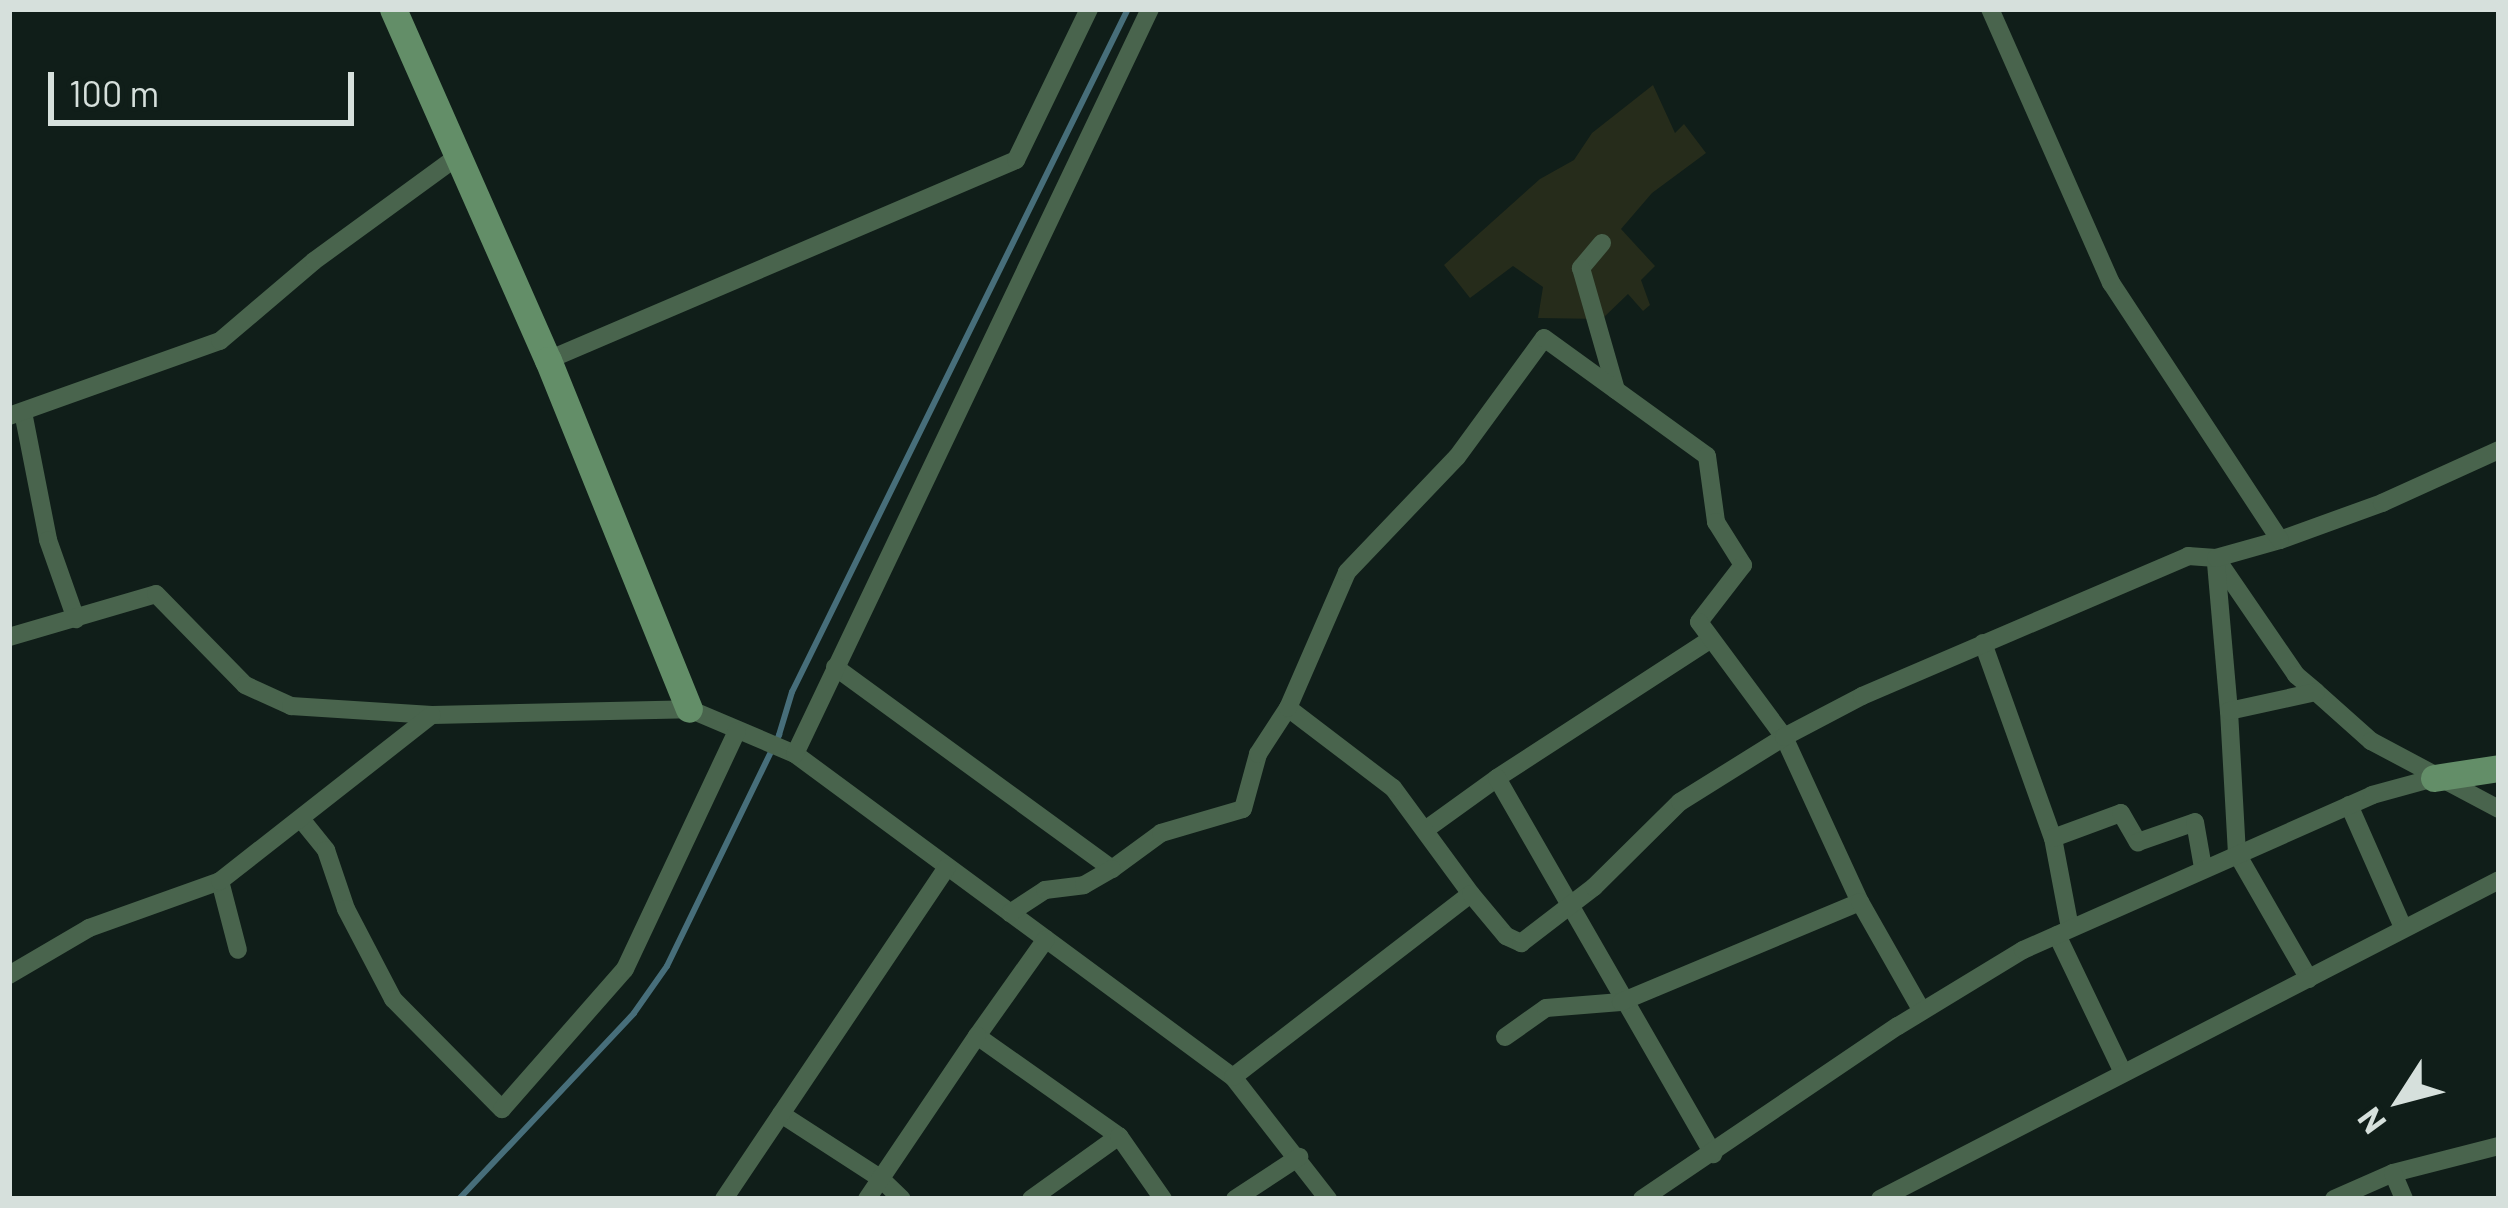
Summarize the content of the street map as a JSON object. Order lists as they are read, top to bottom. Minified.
{"scale_bar":"100 m","north":"bottom left"}
